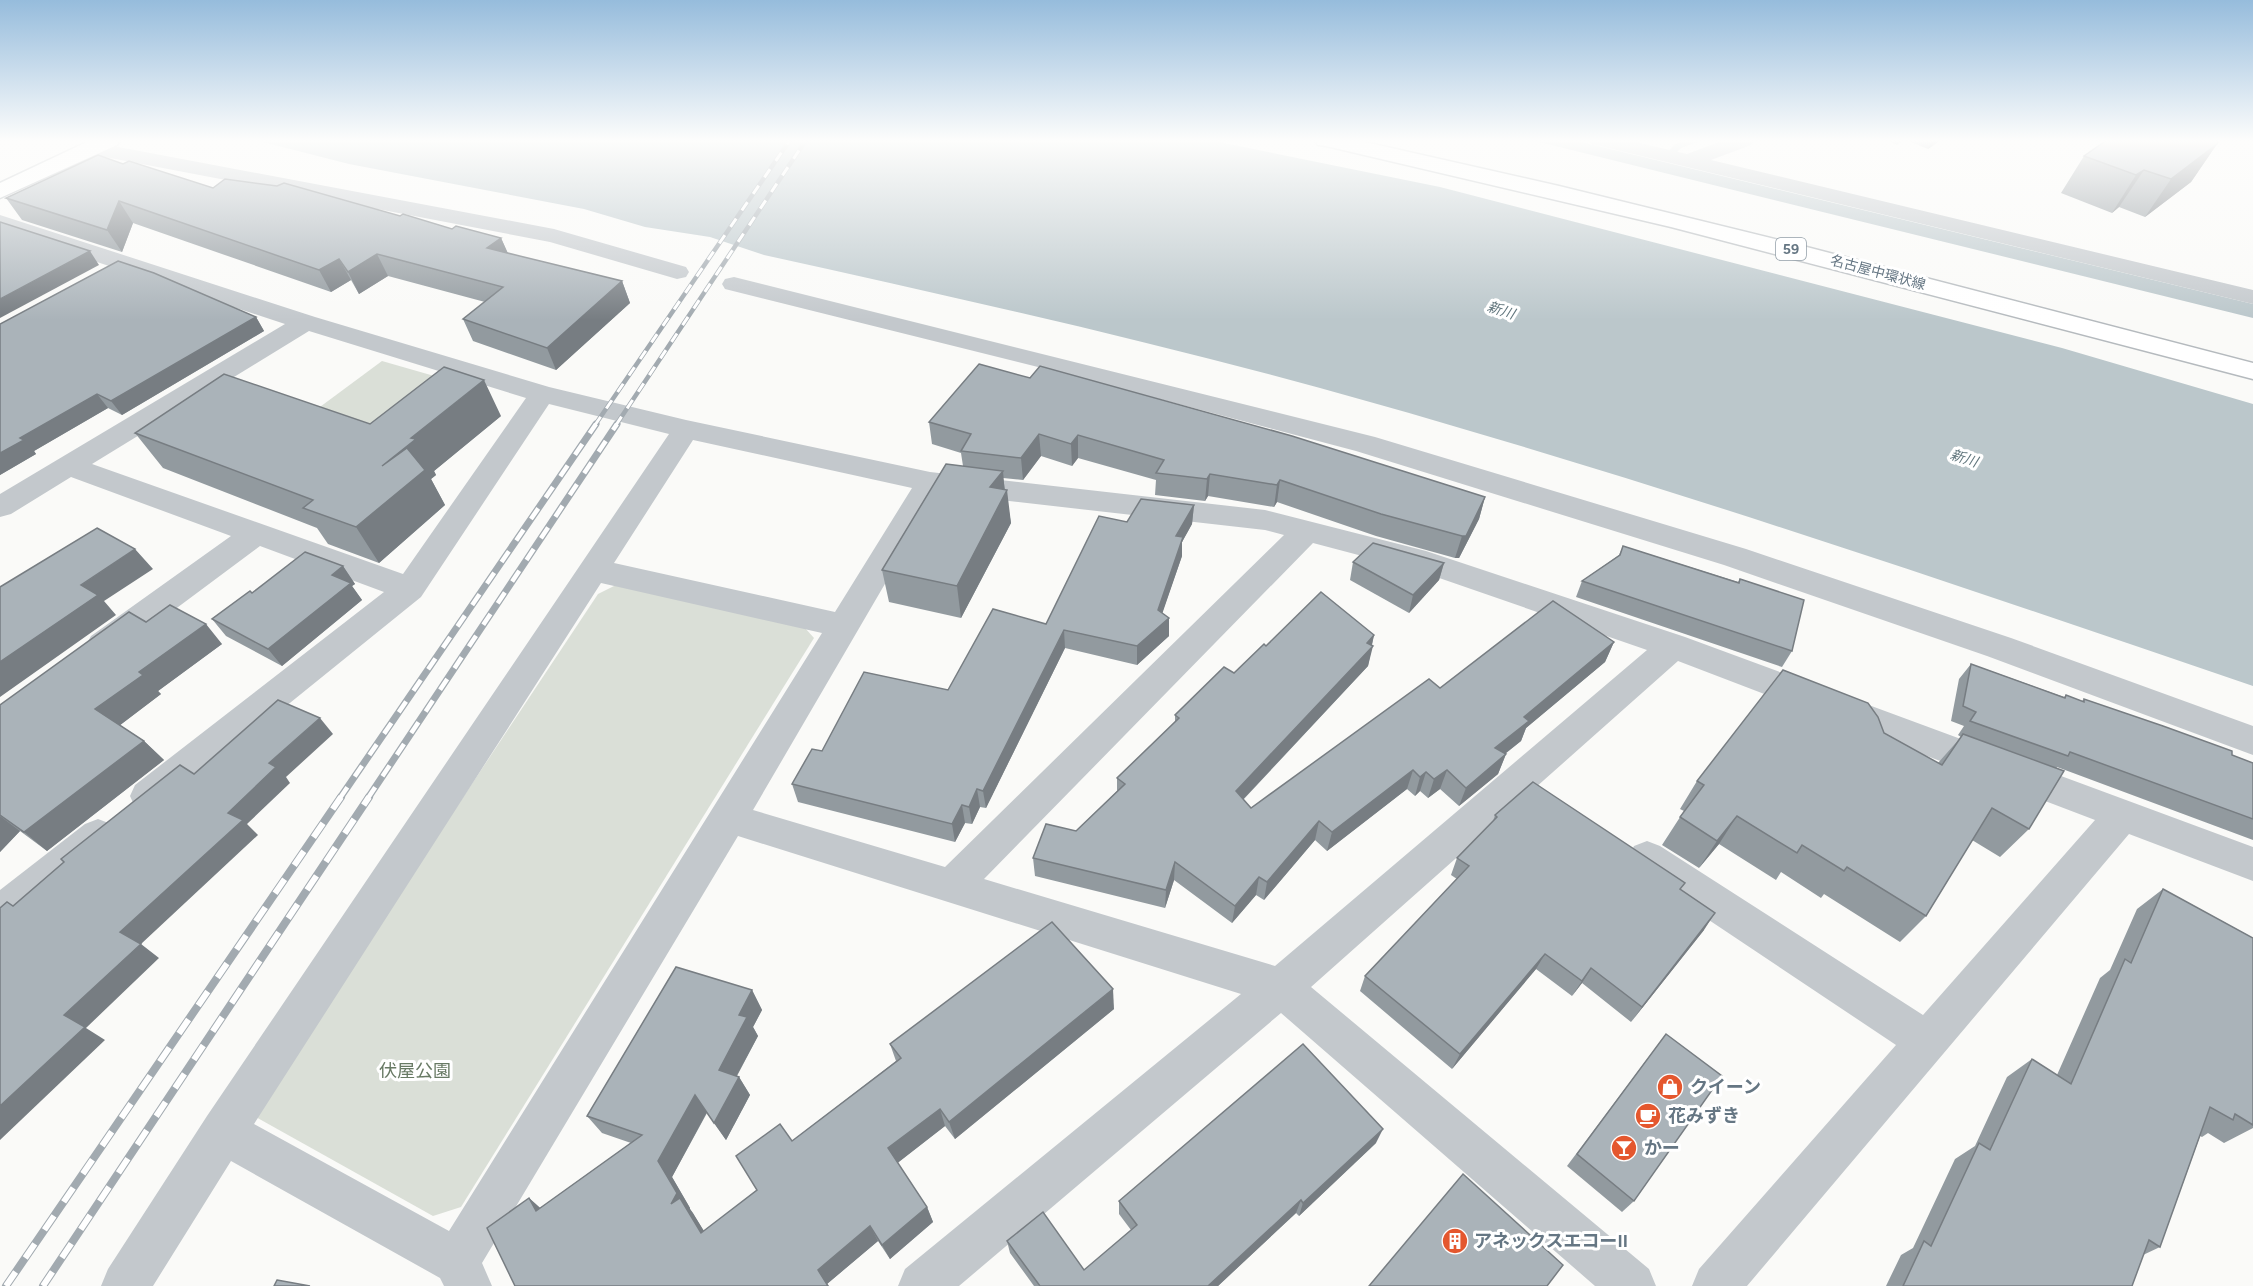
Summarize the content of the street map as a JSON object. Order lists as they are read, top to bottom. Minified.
{"streets":{"main road":["59","名古屋中環状線"]},"water":["新川"],"parks":["伏屋公園"],"places":{"shop":["クイーン"],"cafe":["花みずき"],"bar":["かー"],"building":["アネックスエコーII"]}}
